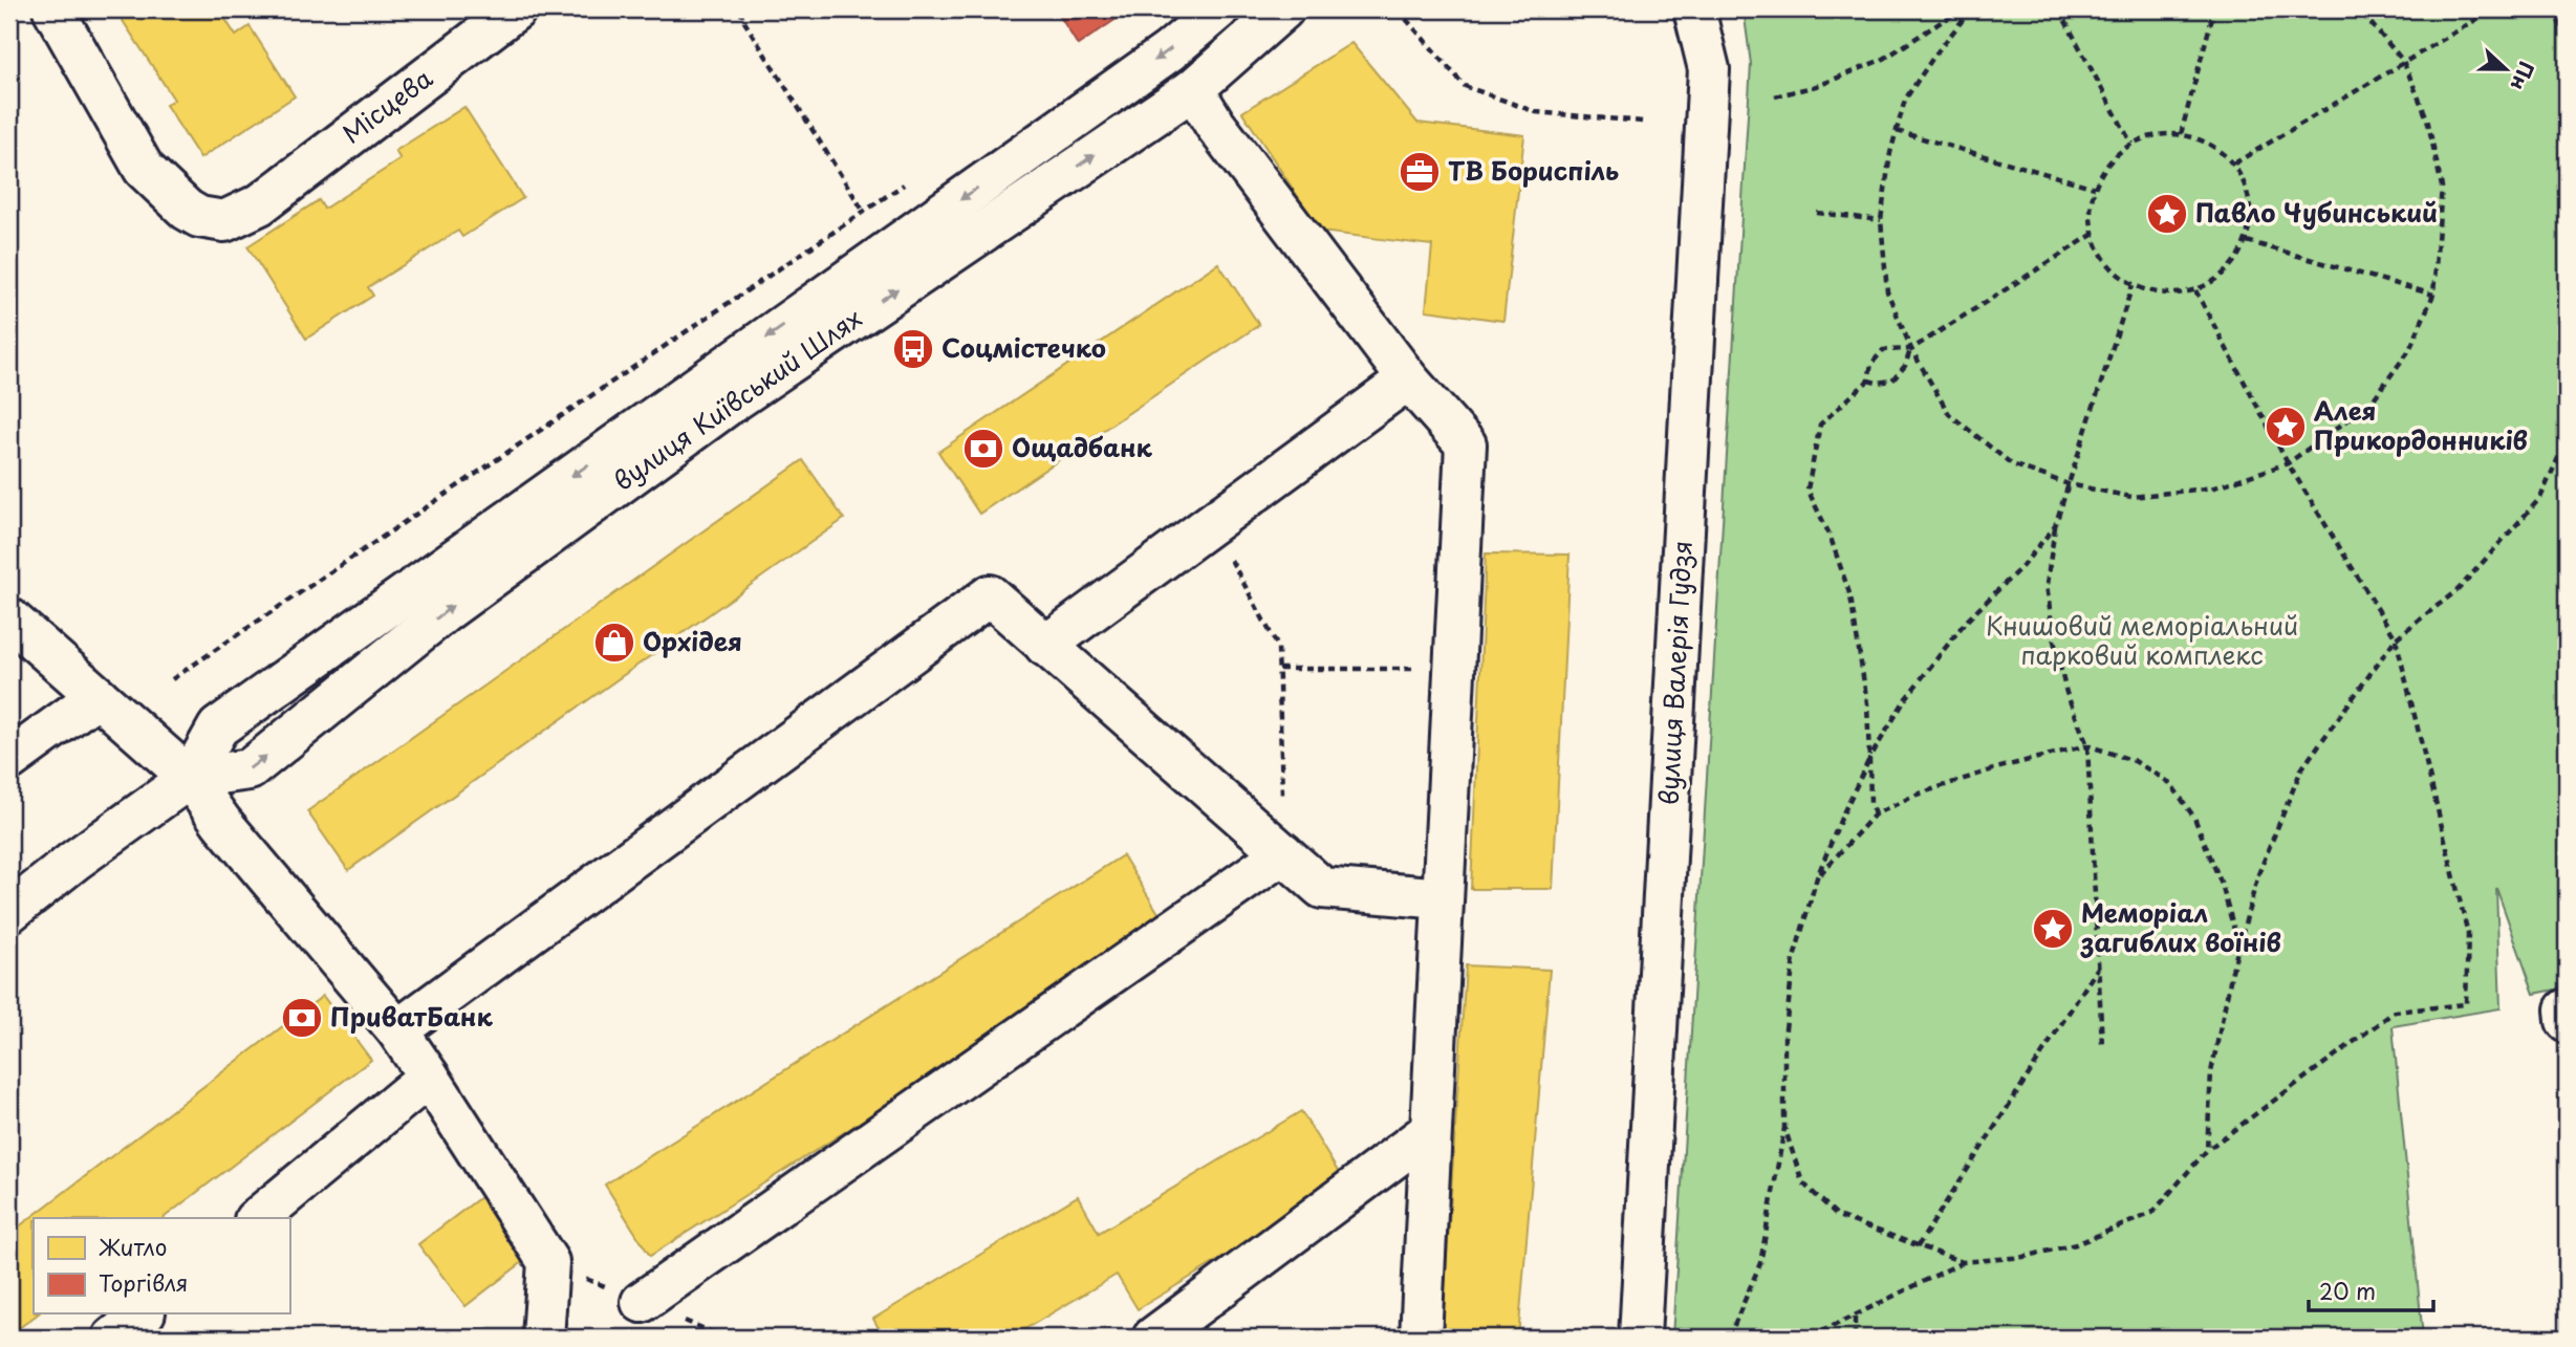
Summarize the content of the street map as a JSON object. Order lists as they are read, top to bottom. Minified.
{"streets":{"main road":["Місцева","вулиця Київський Шлях","вулиця Валерія Гудзя"]},"parks":["Книшовий меморіальний парковий комплекс"],"places":{"office":["ТВ Бориспіль"],"place":["Павло Чубинський","Алея Прикордонників","Меморіал загиблих воїнів"],"bus stop":["Соцмістечко"],"bank":["Ощадбанк","ПриватБанк"],"shop":["Орхідея"]},"legend":["Житло","Торгівля"],"scale_bar":"20 m","north":"right"}
